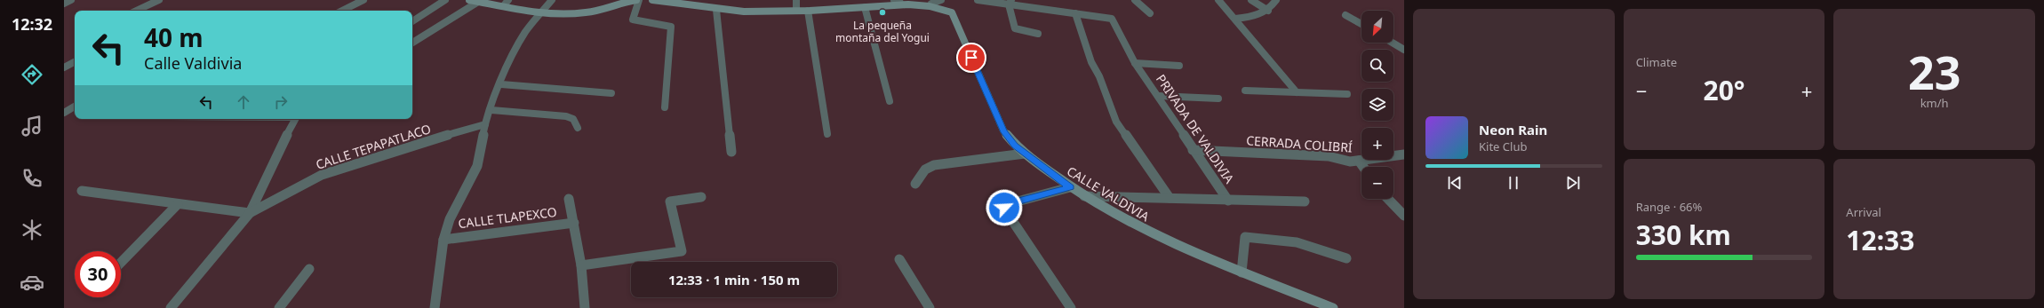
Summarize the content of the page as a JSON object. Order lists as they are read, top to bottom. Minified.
{"streets":{"street":["PRIVADA DE VALDIVIA","CERRADA COLIBRÍ","CALLE TEPAPATLACO","CALLE VALDIVIA","CALLE TLAPEXCO"]},"crossings":[["PRIVADA DE VALDIVIA","CERRADA COLIBRÍ"],["PRIVADA DE VALDIVIA","CALLE VALDIVIA"]],"places":["La pequeña montaña del Yogui"],"north":"bottom left","page":{"tabs":"12:32","tile":["Climate",["23","km/h"],["Range · 66%","330 km"],["Arrival","12:33"]],"map_buttons":["+","−"],"turn":["40 m","Calle Valdivia"],"heat":["−","20°","+"],"song":["Neon Rain","Kite Club"],"limit":"30","trip":"12:33 · 1 min · 150 m"}}
